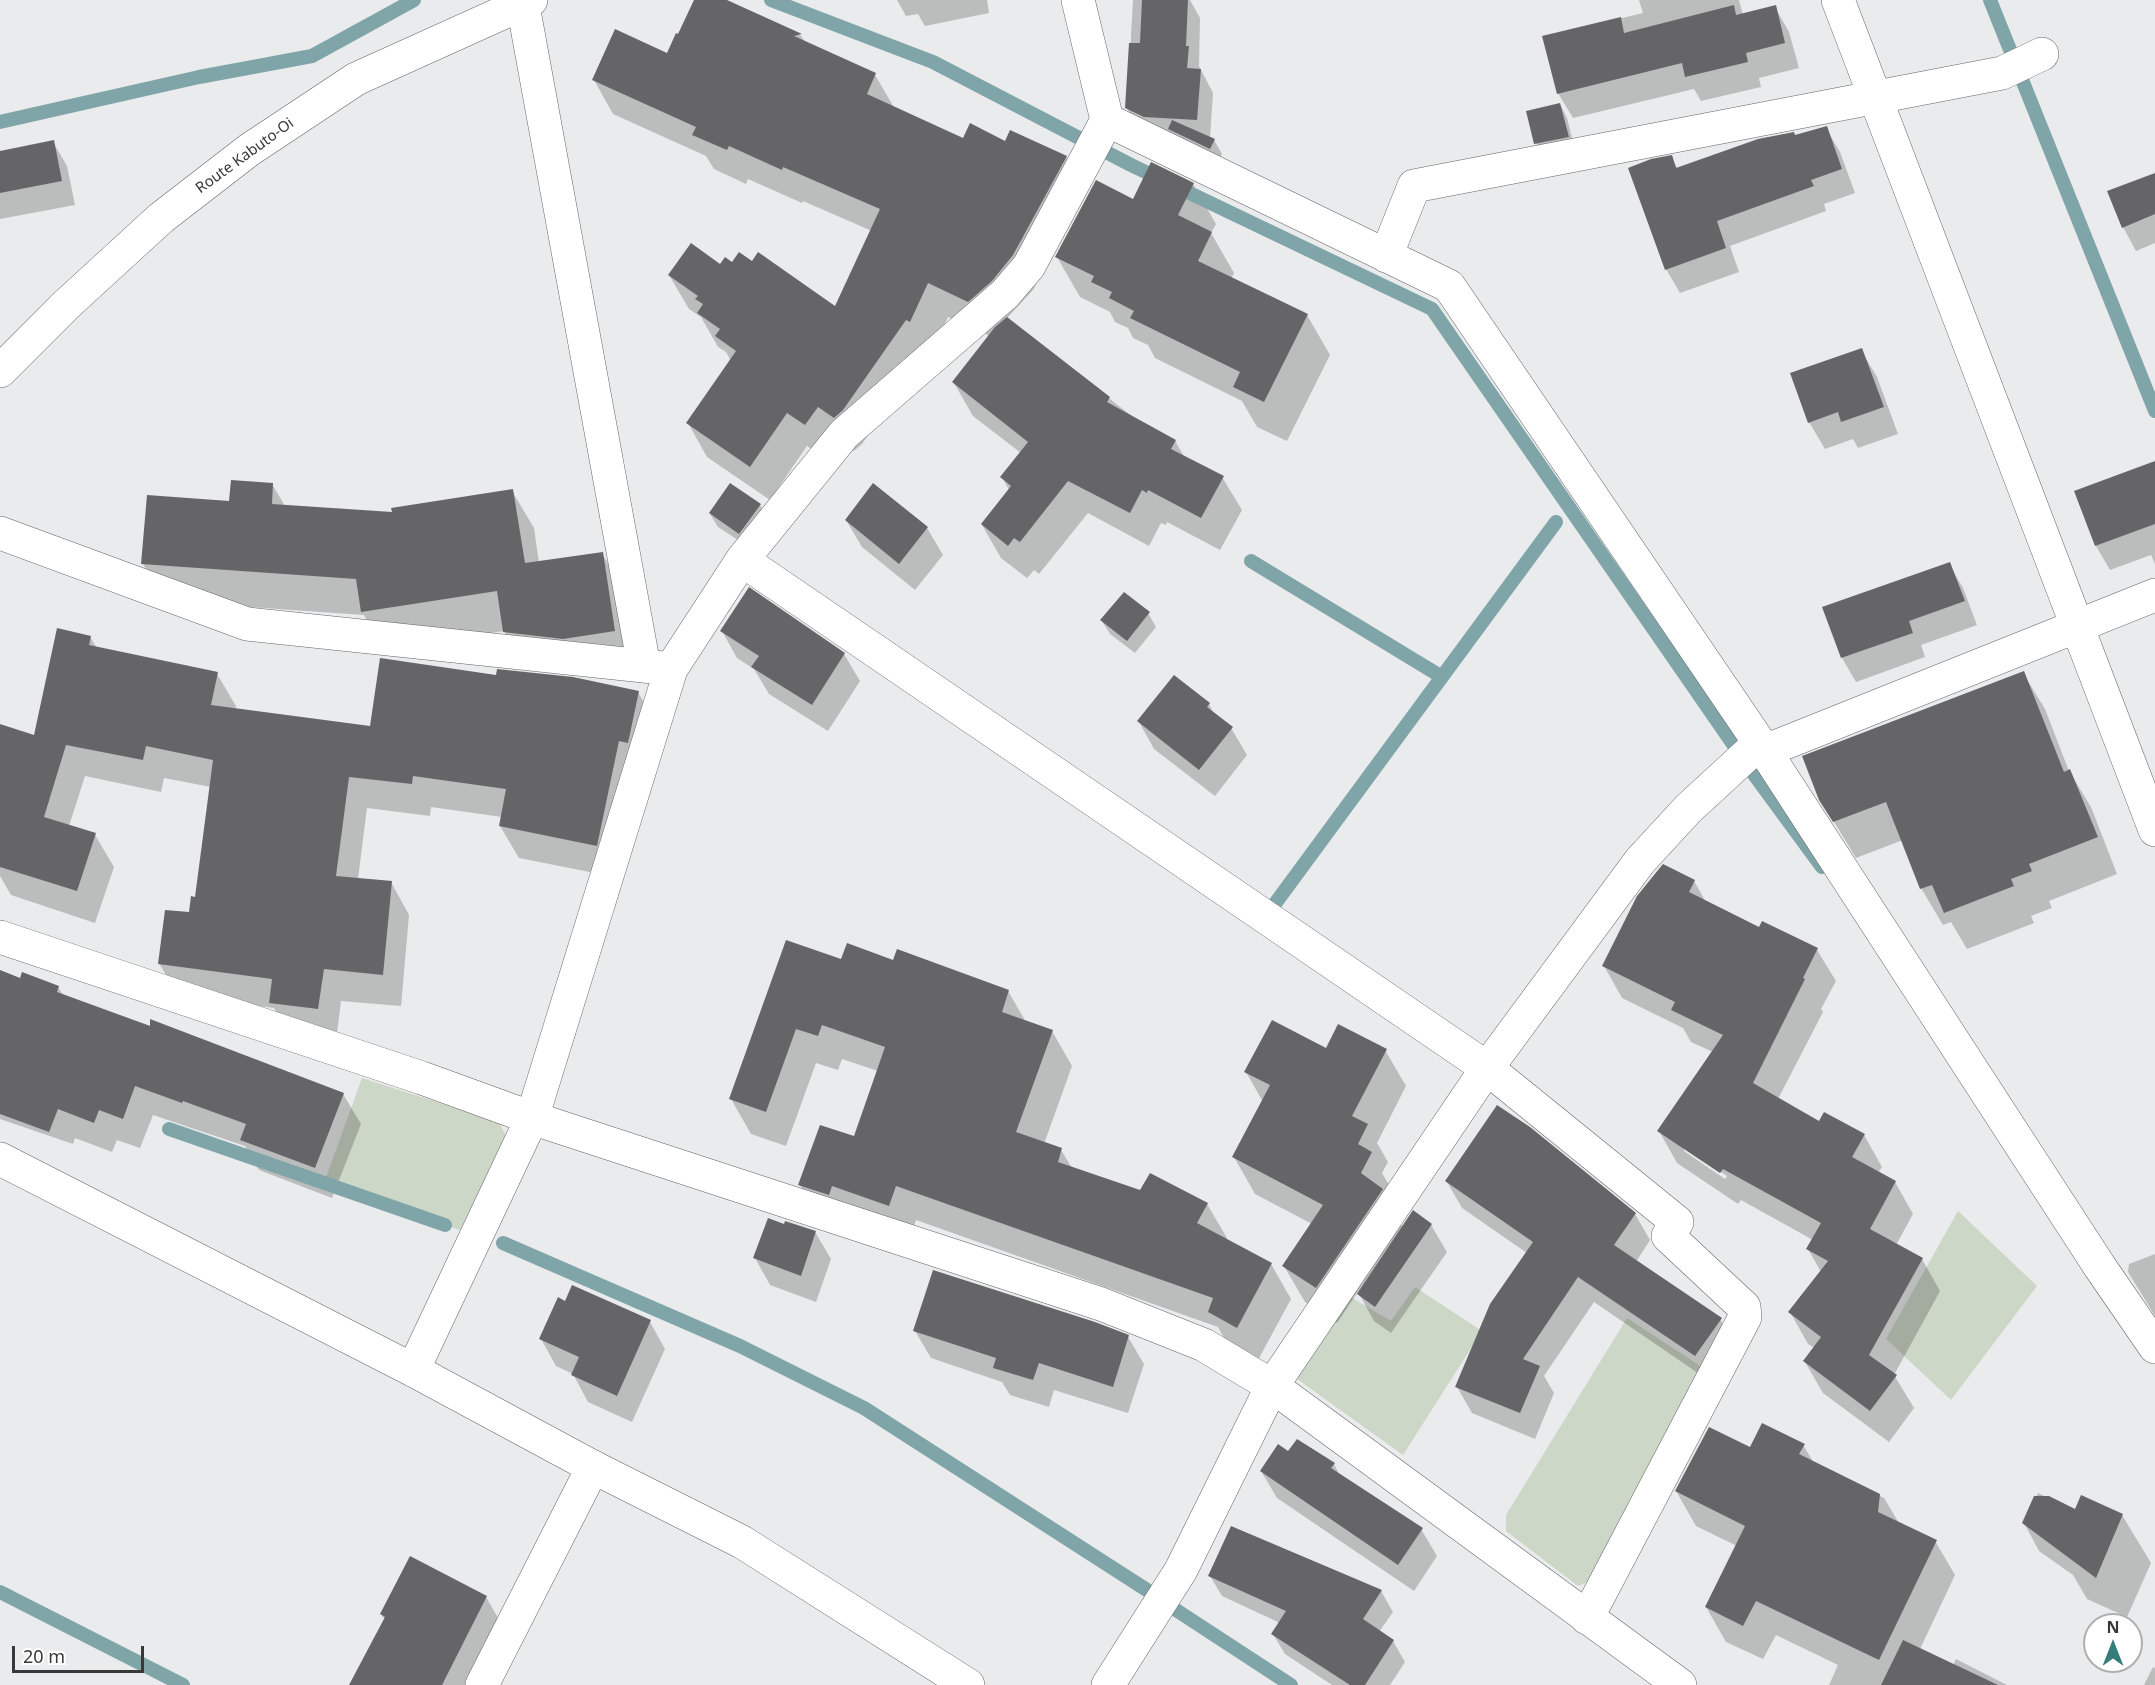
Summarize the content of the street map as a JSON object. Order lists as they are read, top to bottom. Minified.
{"streets":{"street":["Route Kabuto-Oi"]},"scale_bar":"20 m","north":"top"}
